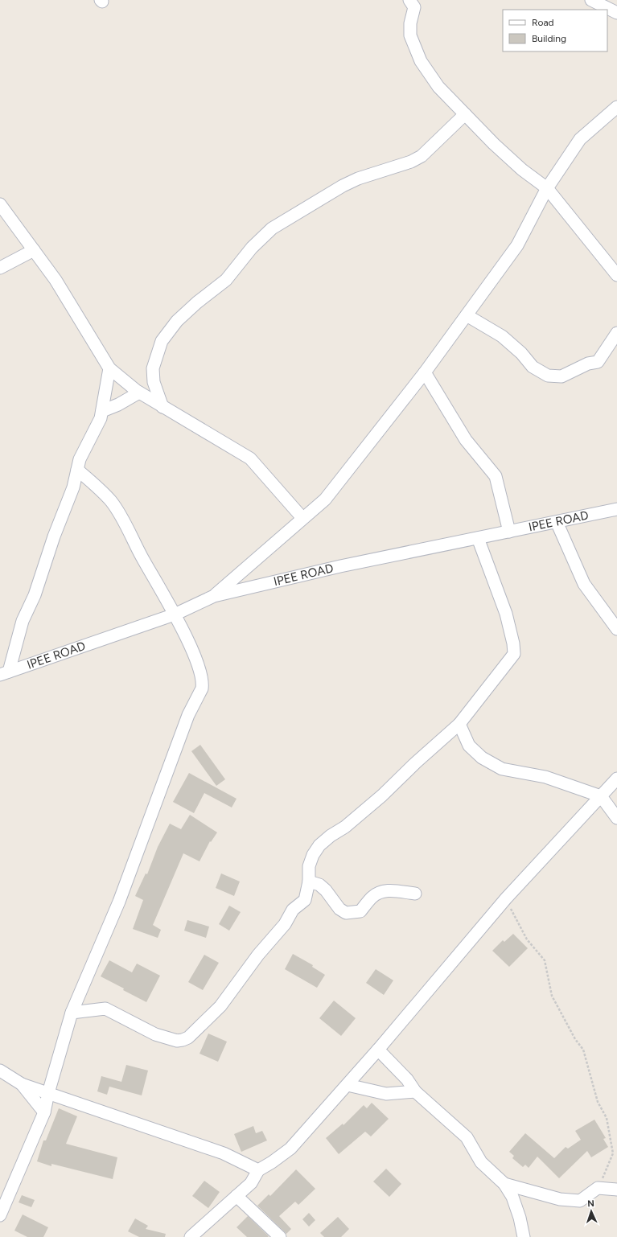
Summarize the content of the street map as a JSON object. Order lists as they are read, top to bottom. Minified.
{"streets":{"street":["IPEE ROAD"]},"legend":["Road","Building"],"north":"top"}
